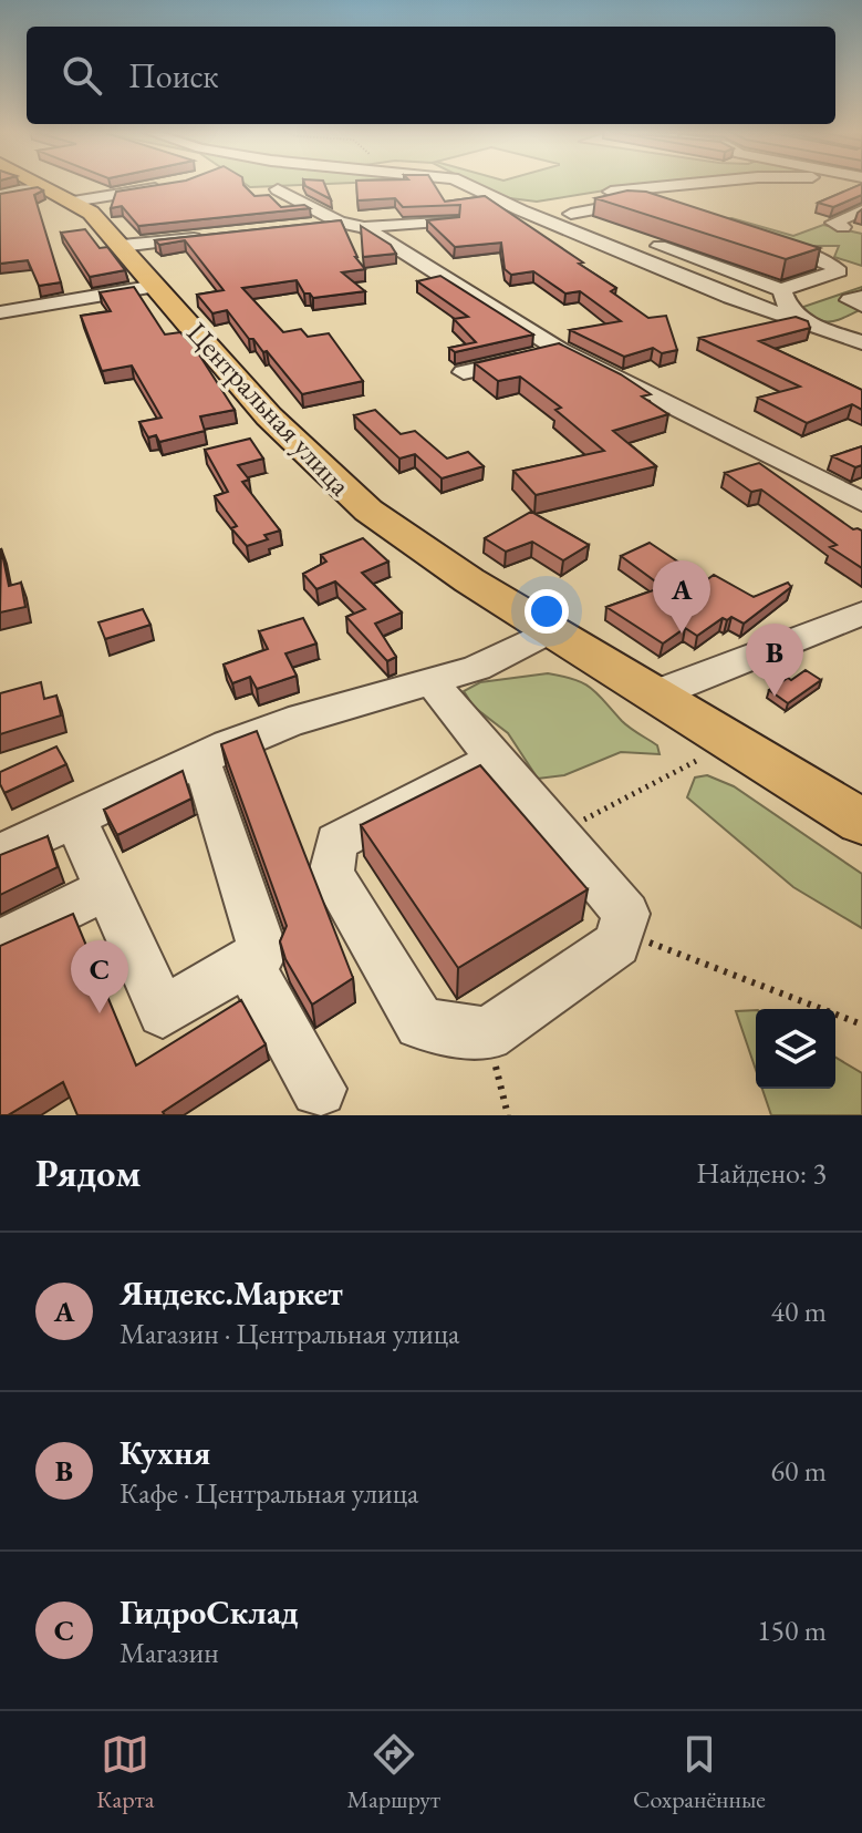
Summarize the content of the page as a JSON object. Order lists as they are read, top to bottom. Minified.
{"streets":{"main road":["Центральная улица"]},"page":{"search":"Поиск","pins":["A","B","C"],"heading":["Рядом","Найдено: 3"],"list":[{"mark":"A","name":"Яндекс.Маркет","note":"Магазин · Центральная улица","value":"40 m"},{"mark":"B","name":"Кухня","note":"Кафе · Центральная улица","value":"60 m"},{"mark":"C","name":"ГидроСклад","note":"Магазин","value":"150 m"}],"nav":["Карта","Маршрут","Сохранённые"]}}
